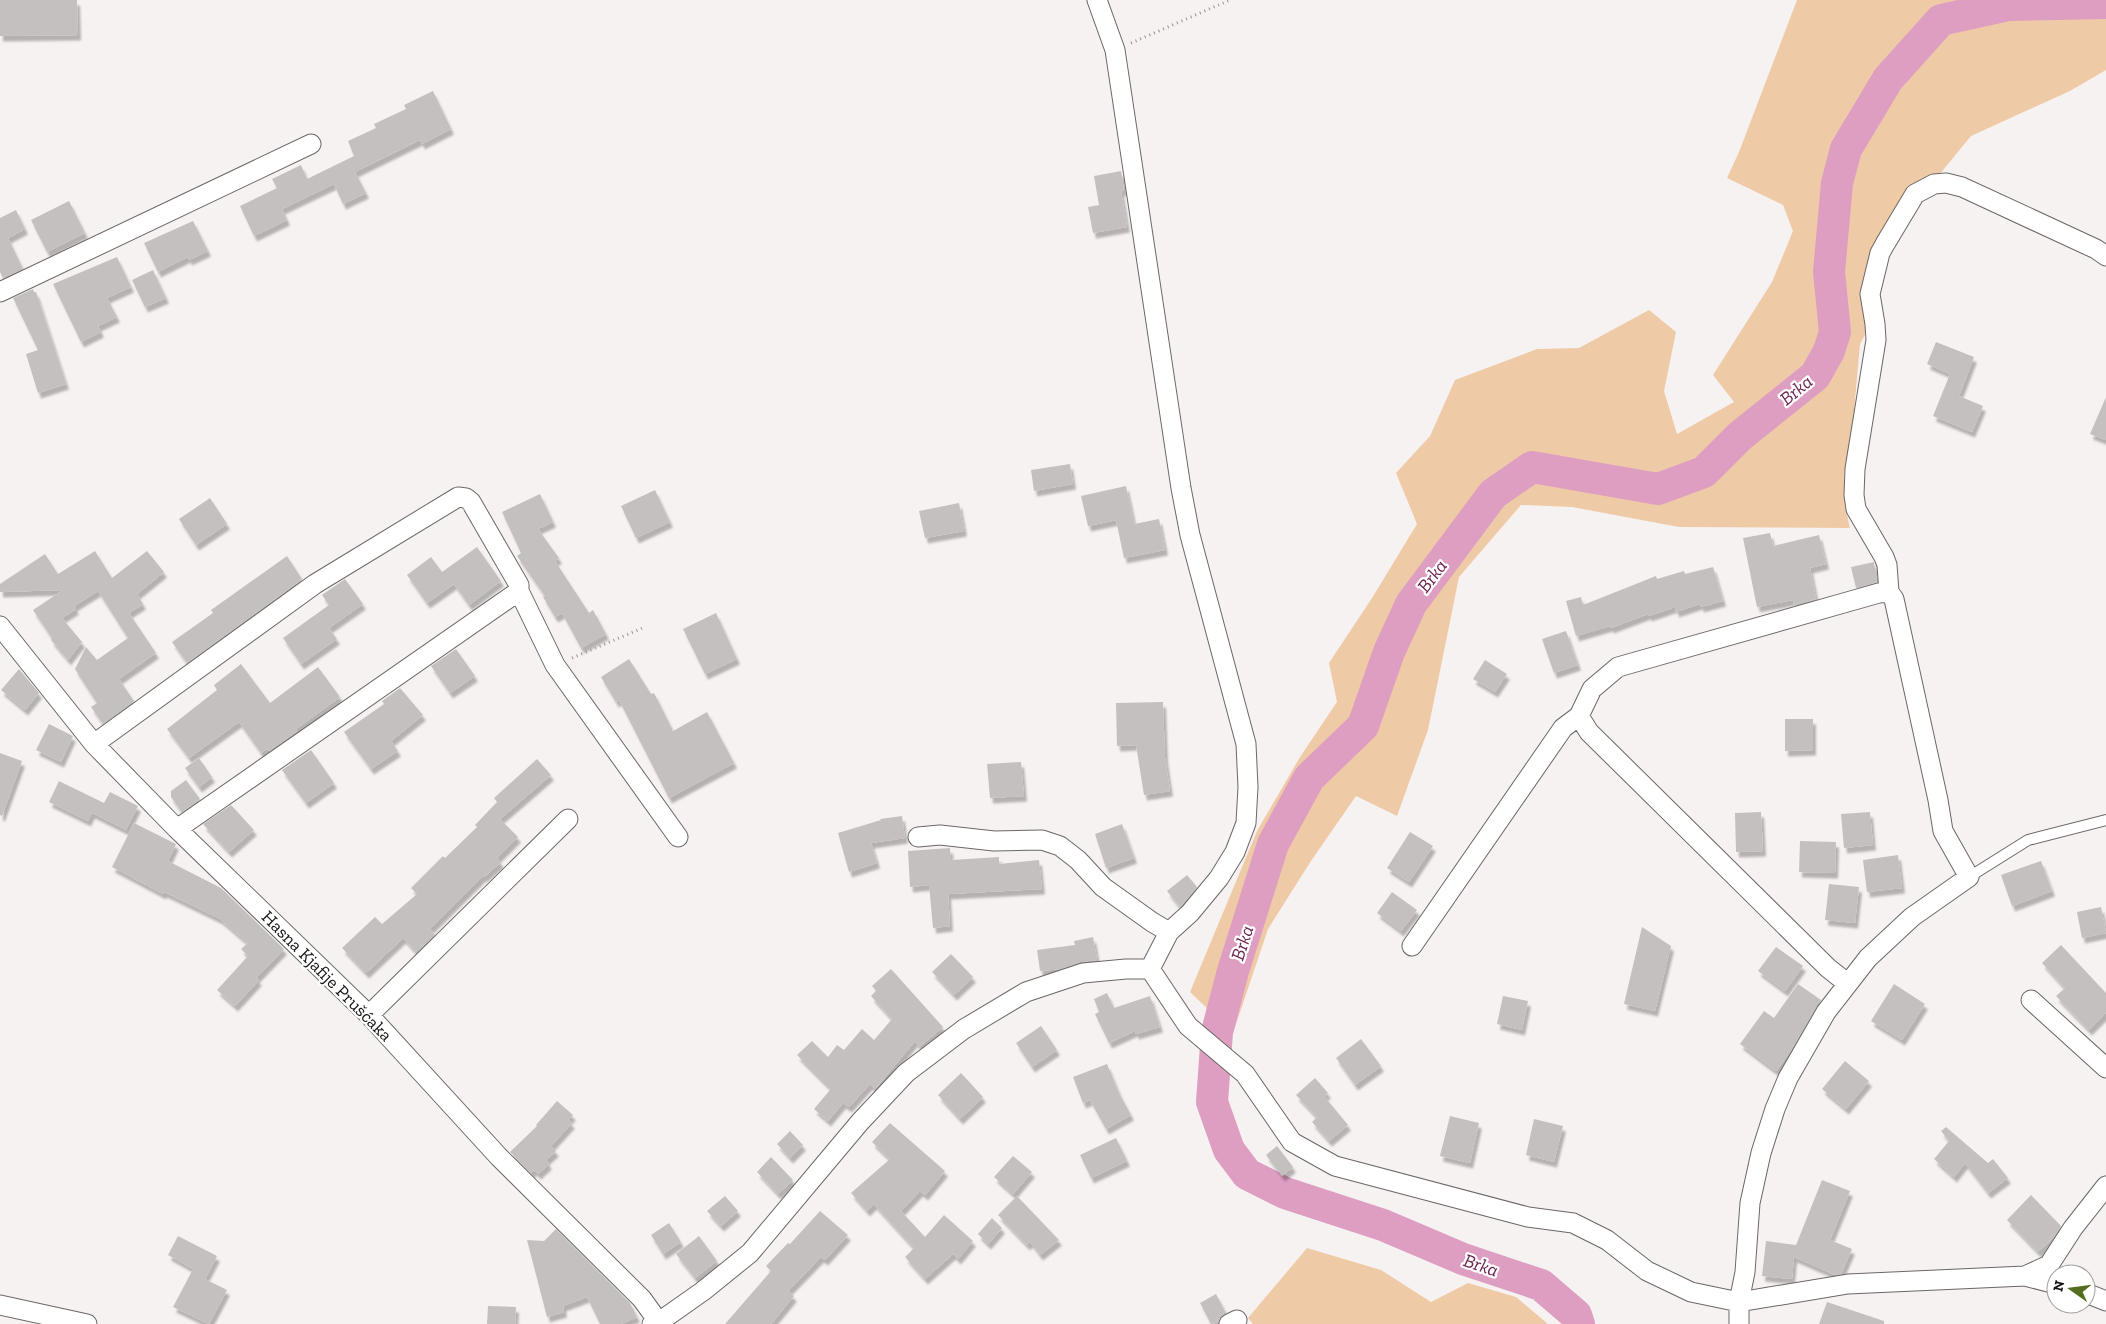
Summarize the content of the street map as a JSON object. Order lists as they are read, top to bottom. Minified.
{"streets":{"street":["Hasna Kjafije Prušćaka"]},"water":["Brka"],"north":"left"}
